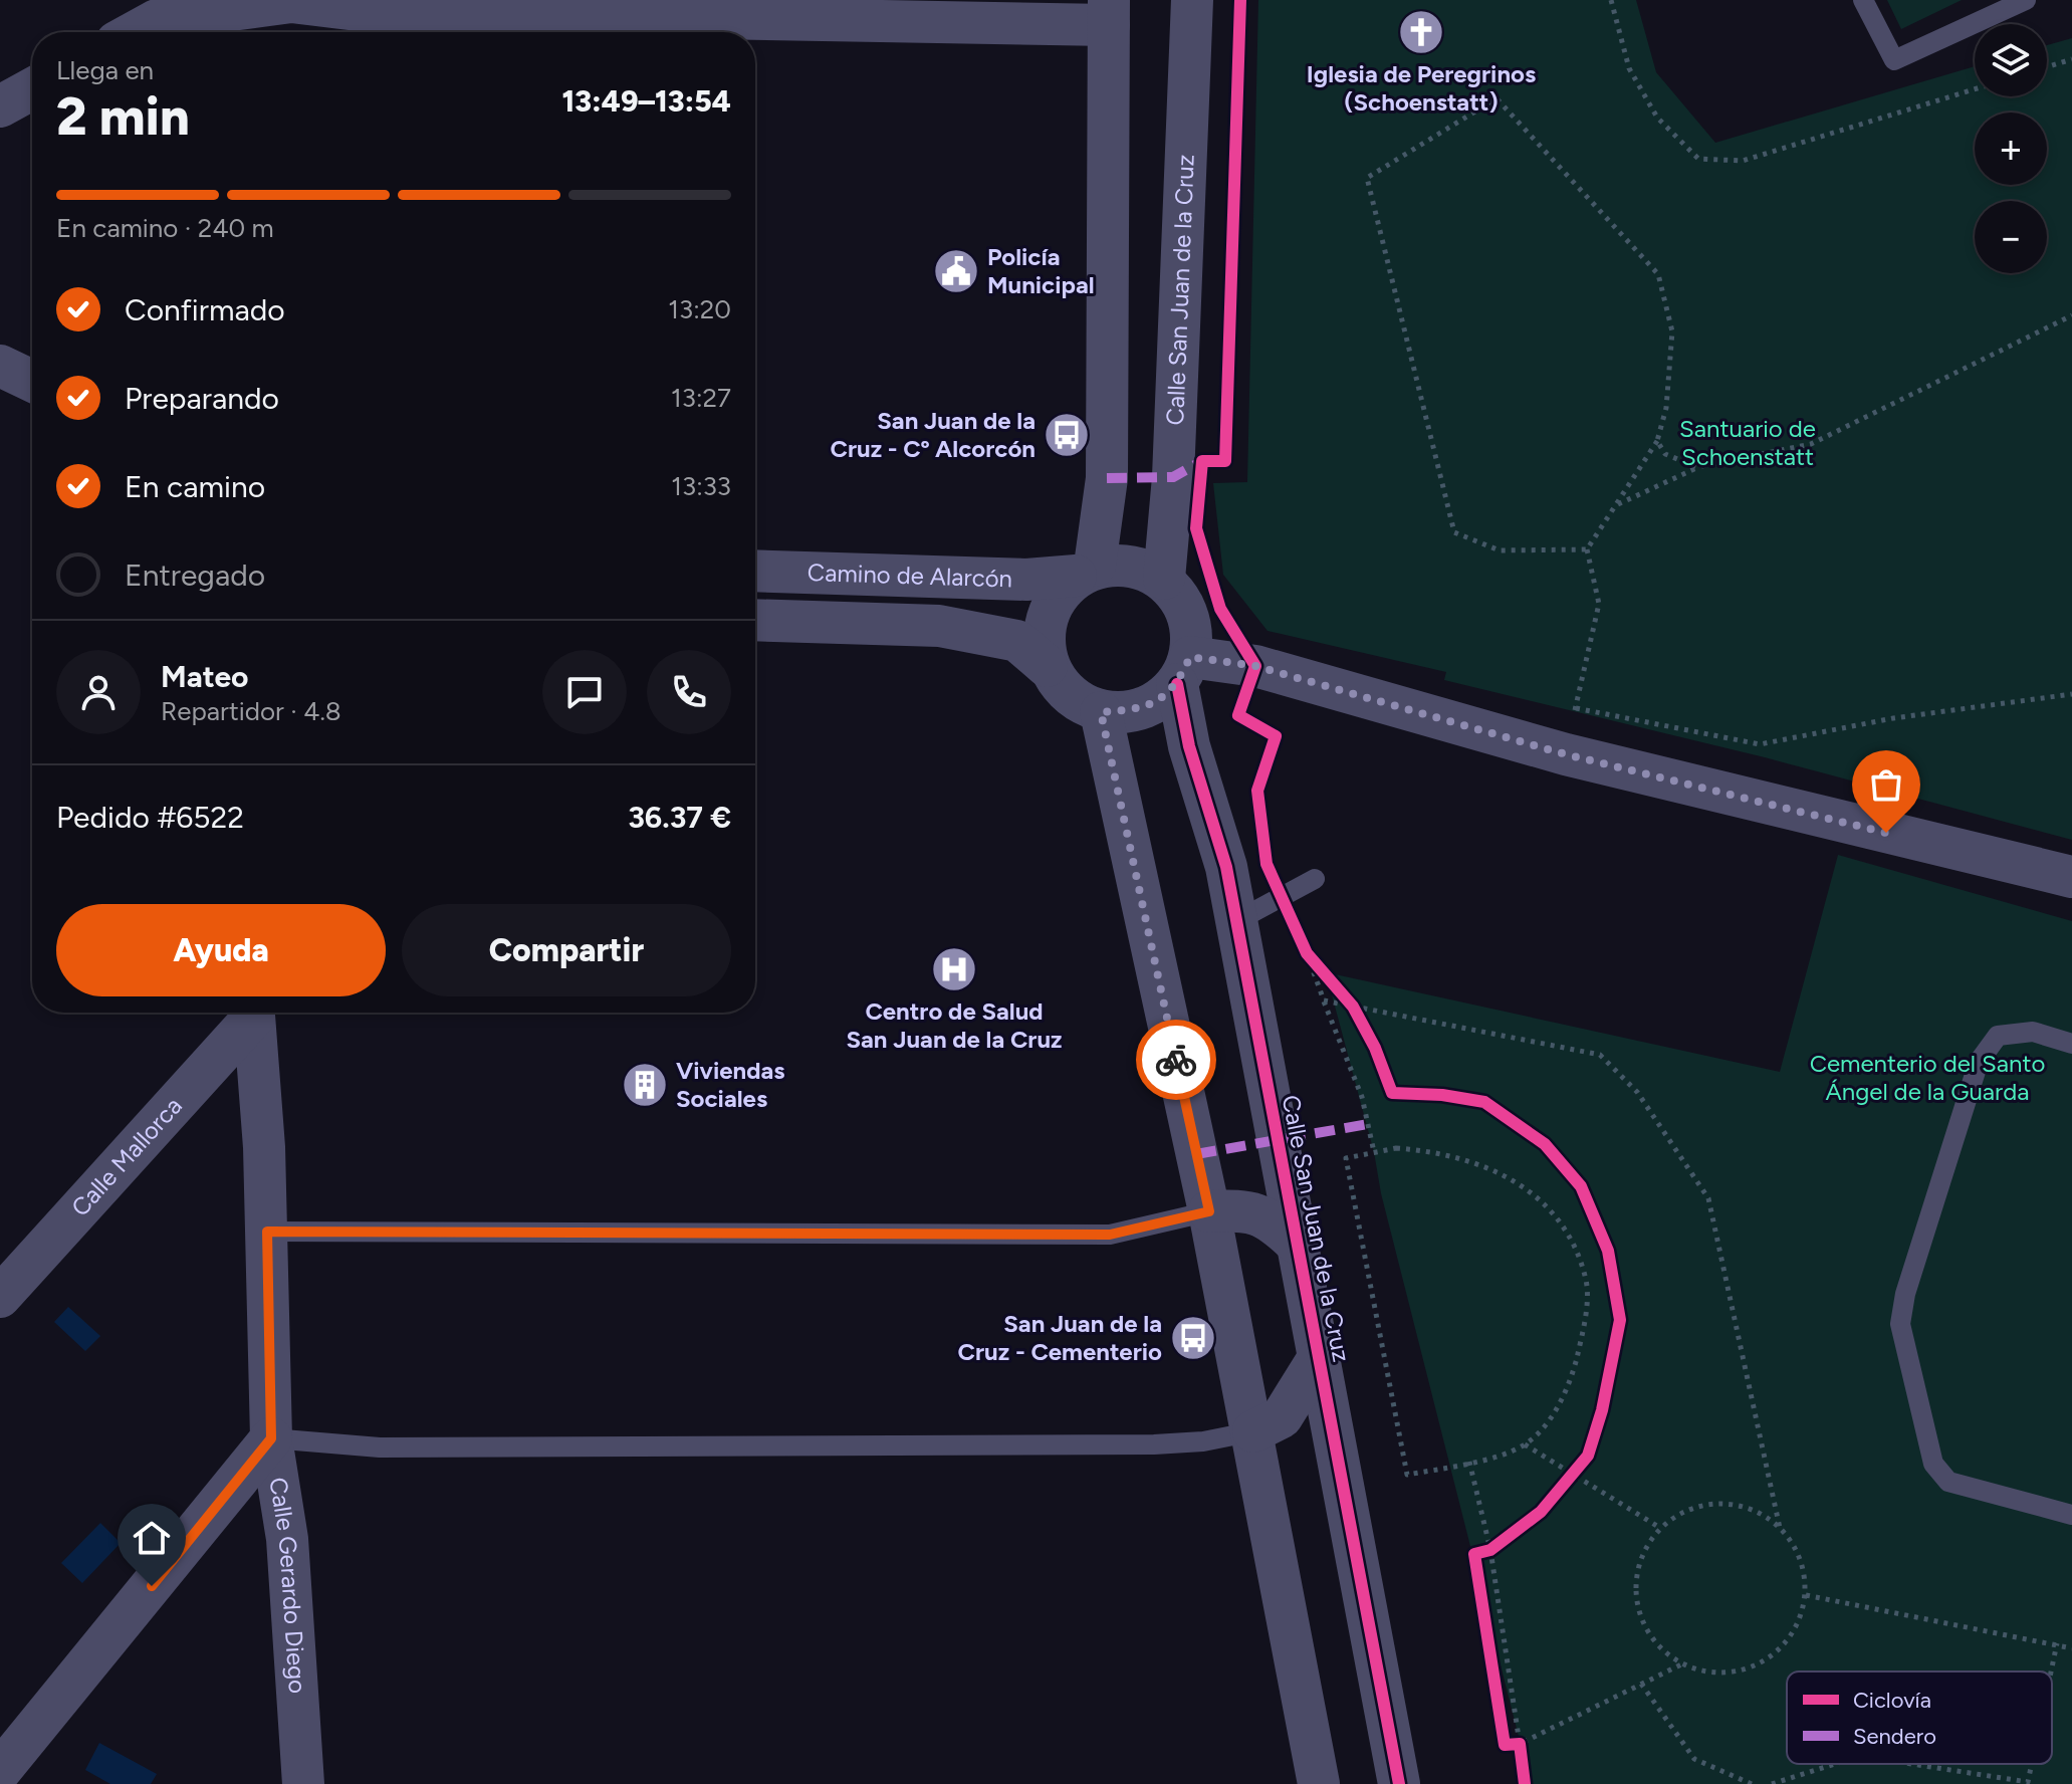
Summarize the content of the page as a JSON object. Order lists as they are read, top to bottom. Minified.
{"streets":{"street":["Calle San Juan de la Cruz","Camino de Alarcón","Calle Mallorca","Calle Gerardo Diego"]},"crossings":[["Calle San Juan de la Cruz","Camino de Alarcón"]],"parks":["Santuario de Schoenstatt","Cementerio del Santo Ángel de la Guarda"],"places":{"church":["Iglesia de Peregrinos (Schoenstatt)"],"public building":["Policía Municipal"],"bus stop":["San Juan de la Cruz - Cº Alcorcón","San Juan de la Cruz - Cementerio"],"hospital":["Centro de Salud San Juan de la Cruz"],"building":["Viviendas Sociales"]},"legend":["Ciclovía","Sendero"],"page":{"map_buttons":["+","−"],"heading":["2 min","Llega en","13:49–13:54"],"panel":["Mateo","Repartidor · 4.8","Pedido #6522","36.37 €"],"bar":"En camino · 240 m","list":[["Confirmado","13:20"],["Preparando","13:27"],["En camino","13:33"],"Entregado"],"buttons":["Ayuda","Compartir"]}}
